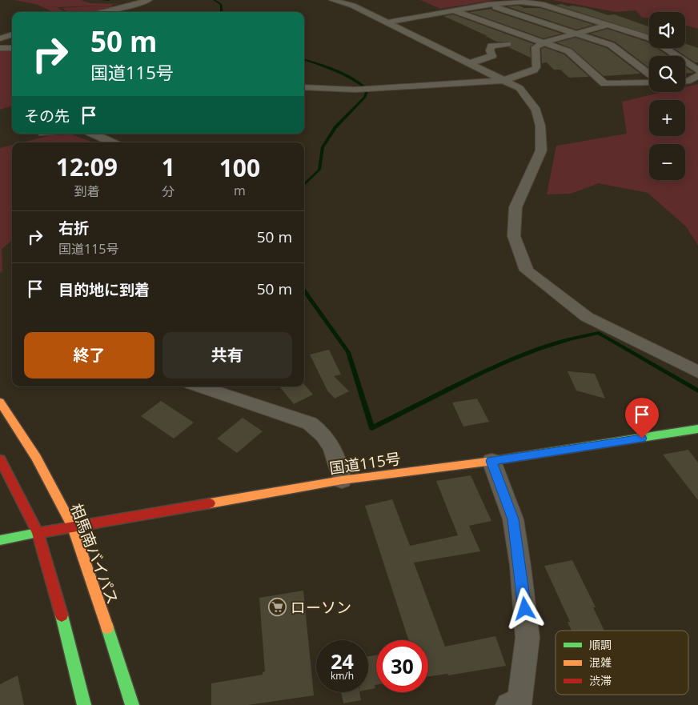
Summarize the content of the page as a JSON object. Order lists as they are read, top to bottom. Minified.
{"streets":{"main road":["国道115号","相馬南バイパス"]},"crossings":[["国道115号","相馬南バイパス"]],"places":{"supermarket":["ローソン"]},"legend":["順調","混雑","渋滞"],"page":{"map_buttons":["+","−"],"turn":["50 m","国道115号"],"then":"その先","eta":["12:09","到着","1","分","100","m"],"list":[{"name":"右折","note":"国道115号","value":"50 m"},{"name":"目的地に到着","value":"50 m"}],"buttons":["終了","共有"],"speed":"24 km/h","limit":"30"}}
